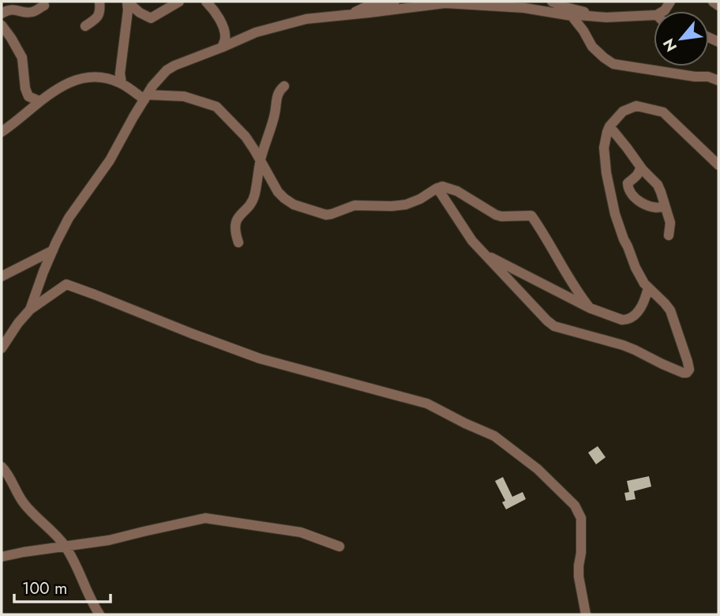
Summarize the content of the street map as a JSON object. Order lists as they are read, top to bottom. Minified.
{"scale_bar":"100 m","north":"bottom left"}
